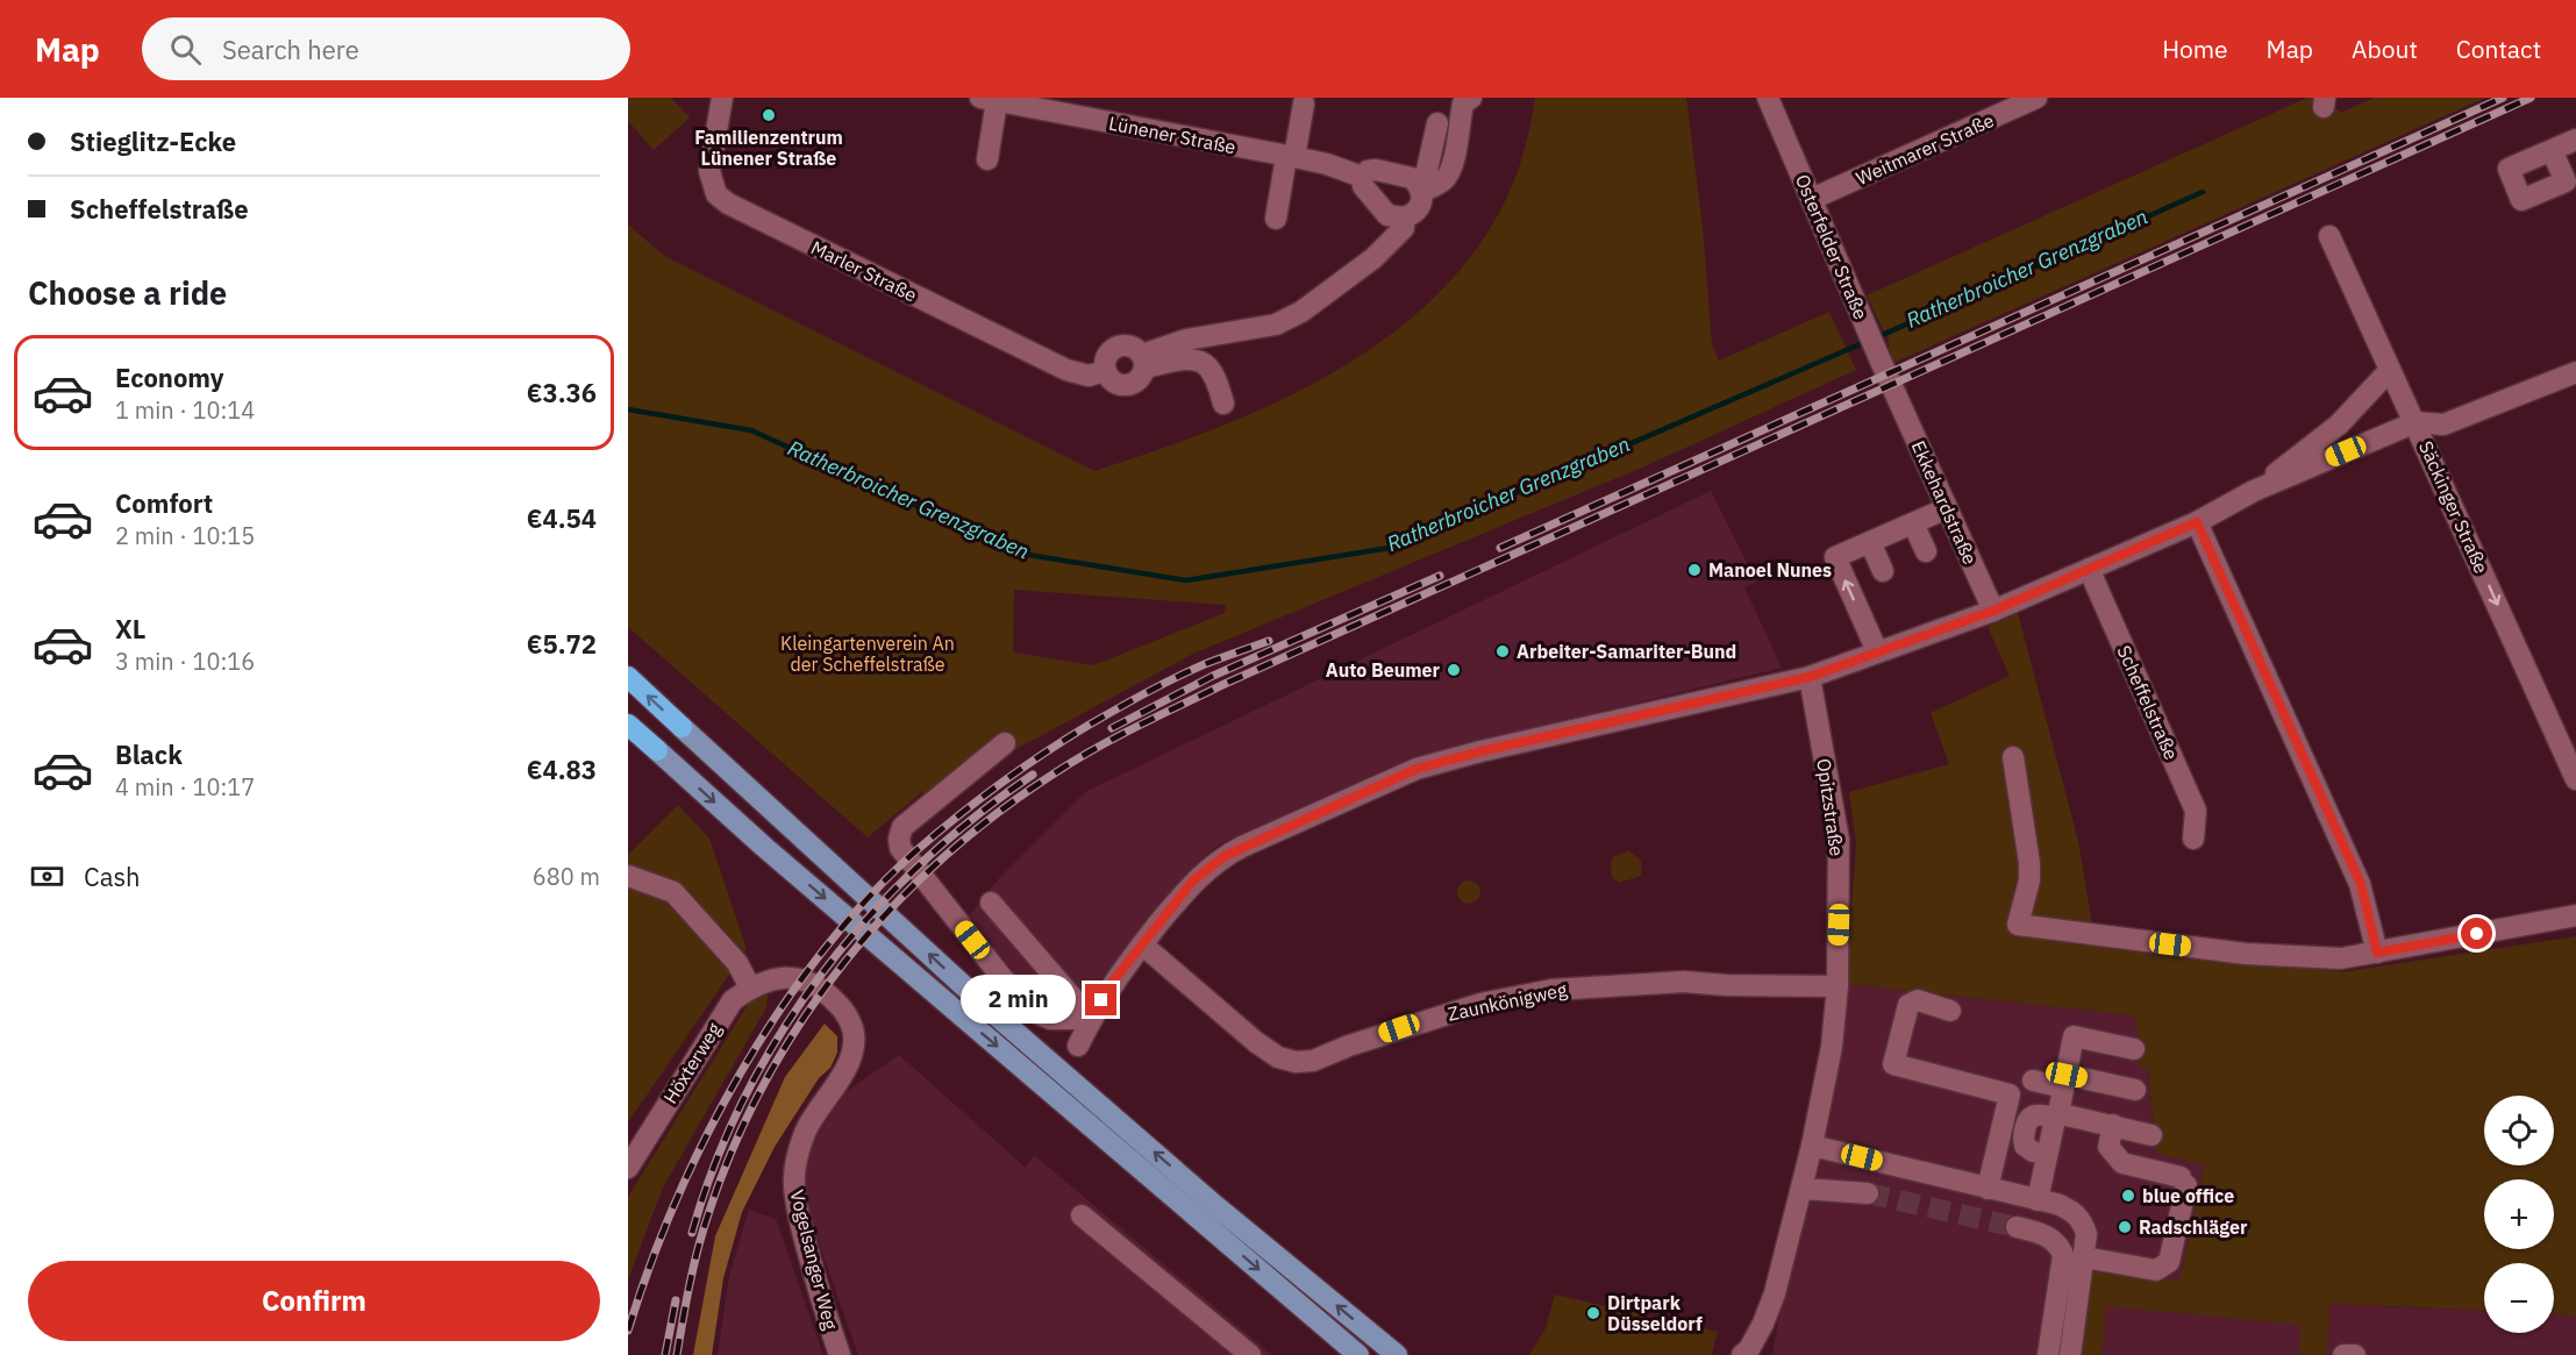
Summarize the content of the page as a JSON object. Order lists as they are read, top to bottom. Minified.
{"streets":{"street":["Lünener Straße","Weitmarer Straße","Osterfelder Straße","Marler Straße","Ekkehardstraße","Säckinger Straße","Scheffelstraße","Opitzstraße","Zaunkönigweg","Höxterweg","Vogelsanger Weg"]},"crossings":[["Weitmarer Straße","Osterfelder Straße"],["Osterfelder Straße","Ekkehardstraße"],["Opitzstraße","Zaunkönigweg"],["Höxterweg","Vogelsanger Weg"]],"one_way":["Säckinger Straße"],"water":["Ratherbroicher Grenzgraben"],"parks":["Kleingartenverein An der Scheffelstraße"],"places":["Familienzentrum Lünener Straße","Manoel Nunes","Arbeiter-Samariter-Bund","Auto Beumer","blue office","Radschläger","Dirtpark Düsseldorf"],"page":{"header":"Map","search":"Search here","nav":["Home","Map","About","Contact"],"banner":["Stieglitz-Ecke","Scheffelstraße"],"heading":"Choose a ride","list":[{"name":"Economy","note":"1 min · 10:14","value":"€3.36"},{"name":"Comfort","note":"2 min · 10:15","value":"€4.54"},{"name":"XL","note":"3 min · 10:16","value":"€5.72"},{"name":"Black","note":"4 min · 10:17","value":"€4.83"}],"pay":["Cash","680 m"],"bubble":"2 min","map_buttons":["+","−"],"buttons":"Confirm"}}
